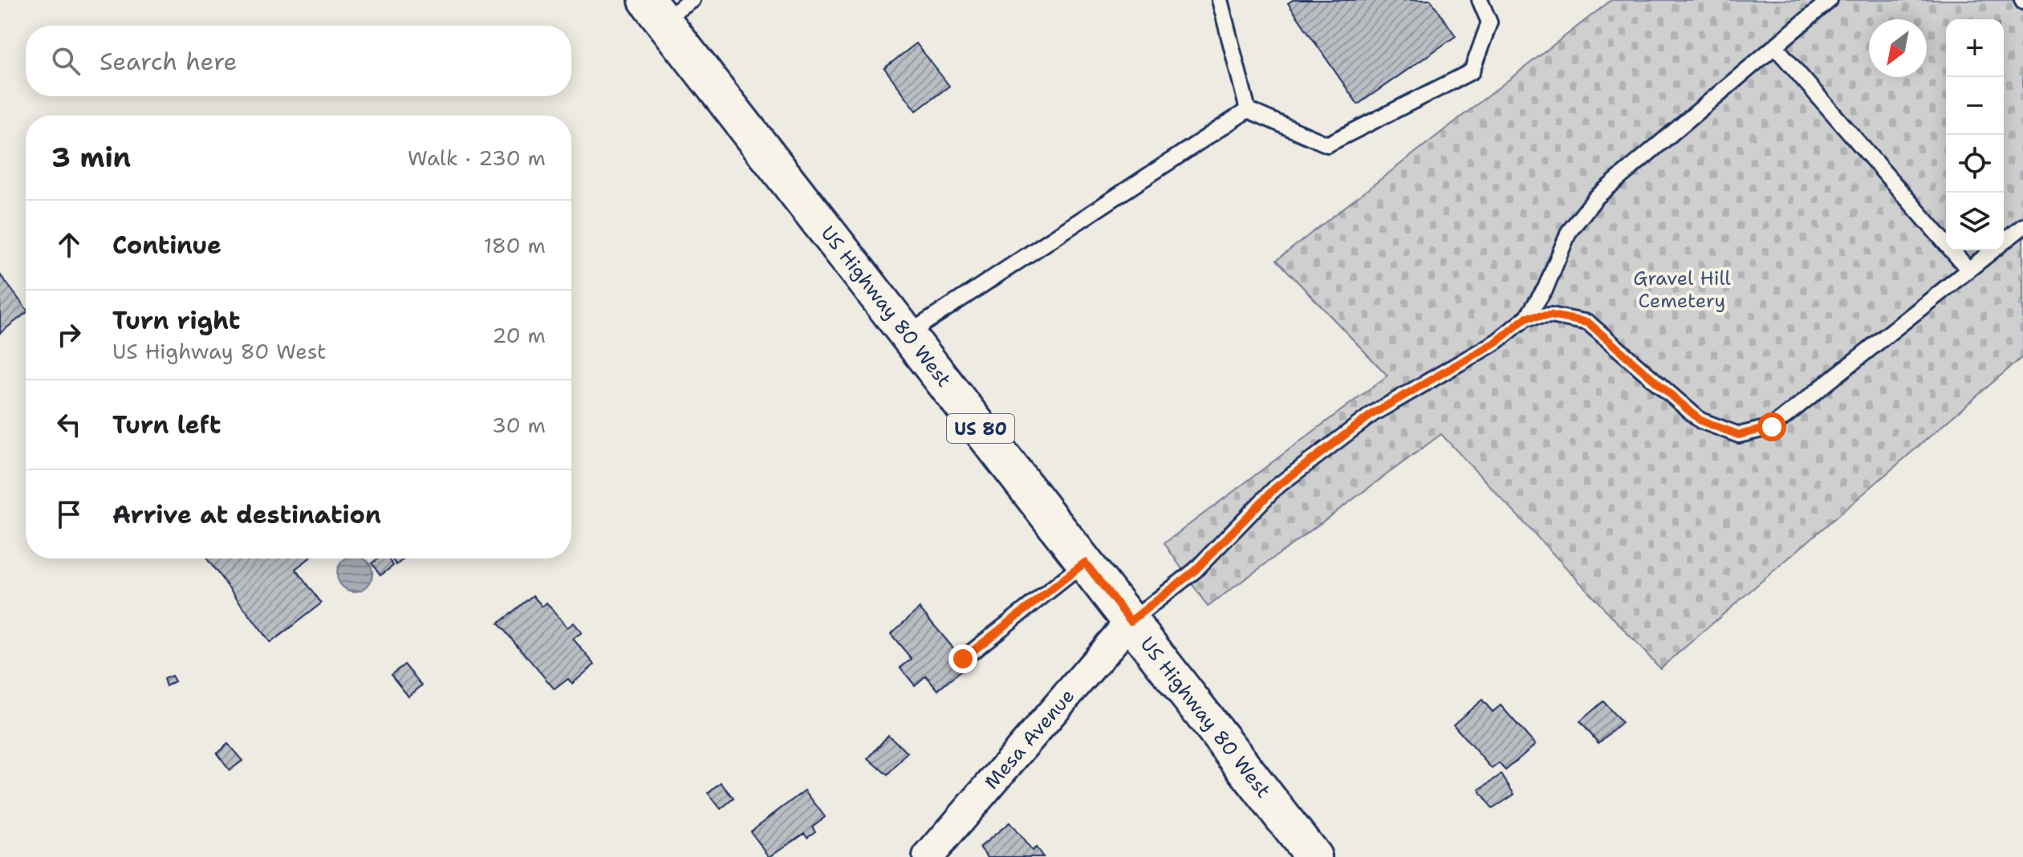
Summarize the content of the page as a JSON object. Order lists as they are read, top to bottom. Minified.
{"streets":{"main road":["US Highway 80 West","US 80"],"street":["Mesa Avenue"]},"crossings":[["US Highway 80 West","Mesa Avenue"]],"parks":["Gravel Hill Cemetery"],"north":"bottom left","page":{"map_buttons":["+","−"],"search":"Search here","heading":["3 min","Walk · 230 m"],"list":[["Continue","180 m"],["Turn right","US Highway 80 West","20 m"],["Turn left","30 m"],"Arrive at destination"]}}
